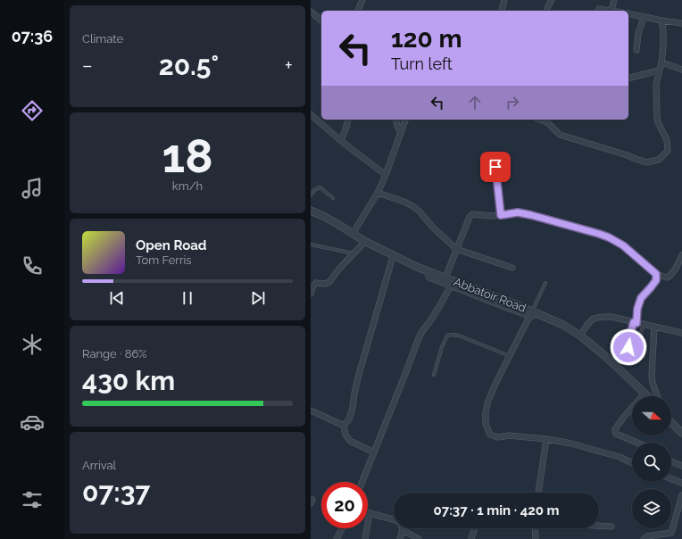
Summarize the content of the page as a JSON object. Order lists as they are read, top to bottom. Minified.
{"streets":{"street":["Abbatoir Road"]},"north":"right","page":{"tabs":"07:36","tile":["Climate",["18","km/h"],["Range · 86%","430 km"],["Arrival","07:37"]],"turn":["120 m","Turn left"],"heat":["−","20.5°","+"],"song":["Open Road","Tom Ferris"],"limit":"20","trip":"07:37 · 1 min · 420 m"}}
